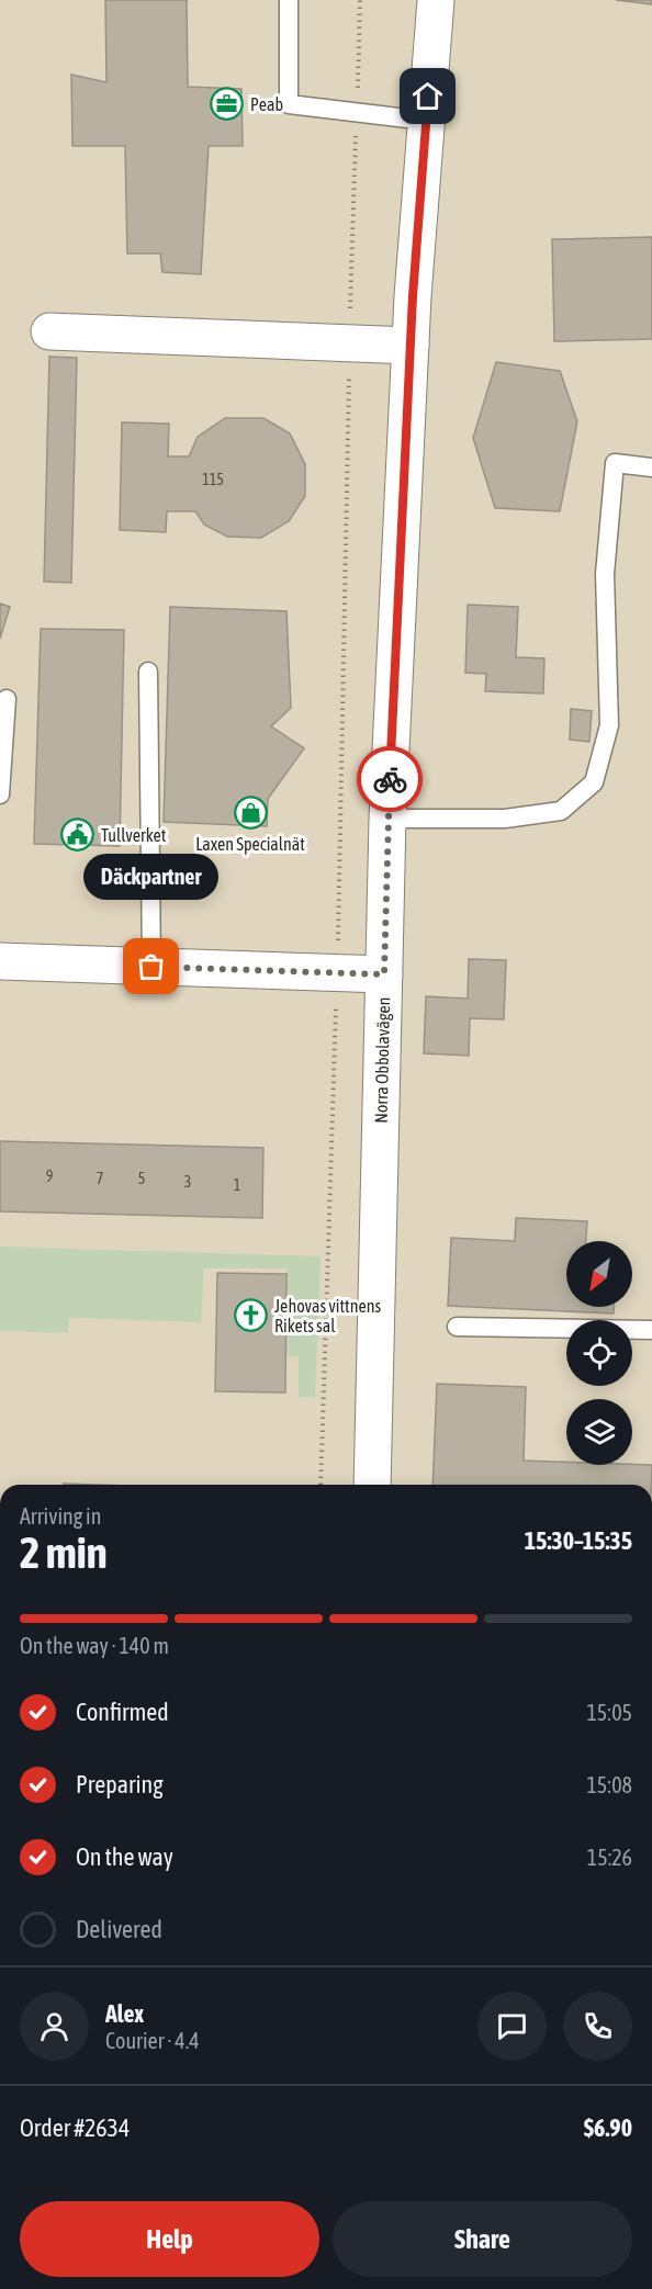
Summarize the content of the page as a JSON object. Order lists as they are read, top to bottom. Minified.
{"streets":{"street":["Norra Obbolavägen"]},"places":{"office":["Peab"],"shop":["Laxen Specialnät"],"public building":["Tullverket"],"other":["Däckpartner"],"church":["Jehovas vittnens Rikets sal"]},"house_numbers":["115","9","7","5","3","1"],"north":"bottom left","page":{"bubble":"Däckpartner","heading":["2 min","Arriving in","15:30–15:35"],"panel":["Alex","Courier · 4.4","Order #2634","$6.90"],"bar":"On the way · 140 m","list":[["Confirmed","15:05"],["Preparing","15:08"],["On the way","15:26"],"Delivered"],"buttons":["Help","Share"]}}
